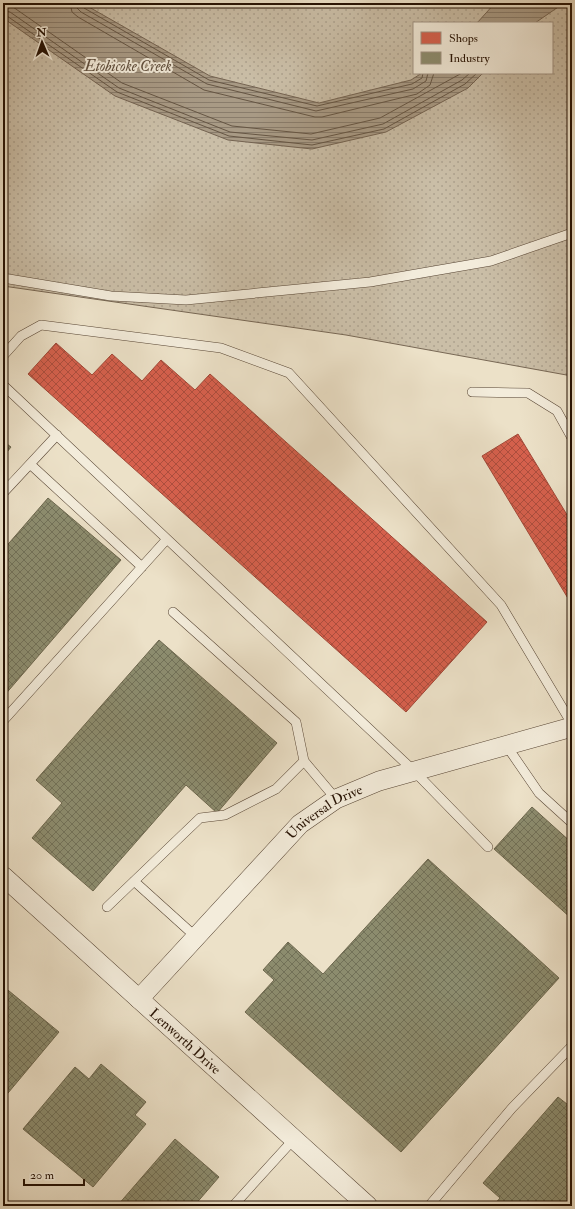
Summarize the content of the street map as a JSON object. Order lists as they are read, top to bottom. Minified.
{"streets":{"street":["Universal Drive","Lenworth Drive"]},"crossings":[["Universal Drive","Lenworth Drive"]],"water":["Etobicoke Creek"],"legend":["Shops","Industry"],"scale_bar":"20 m","north":"top"}
